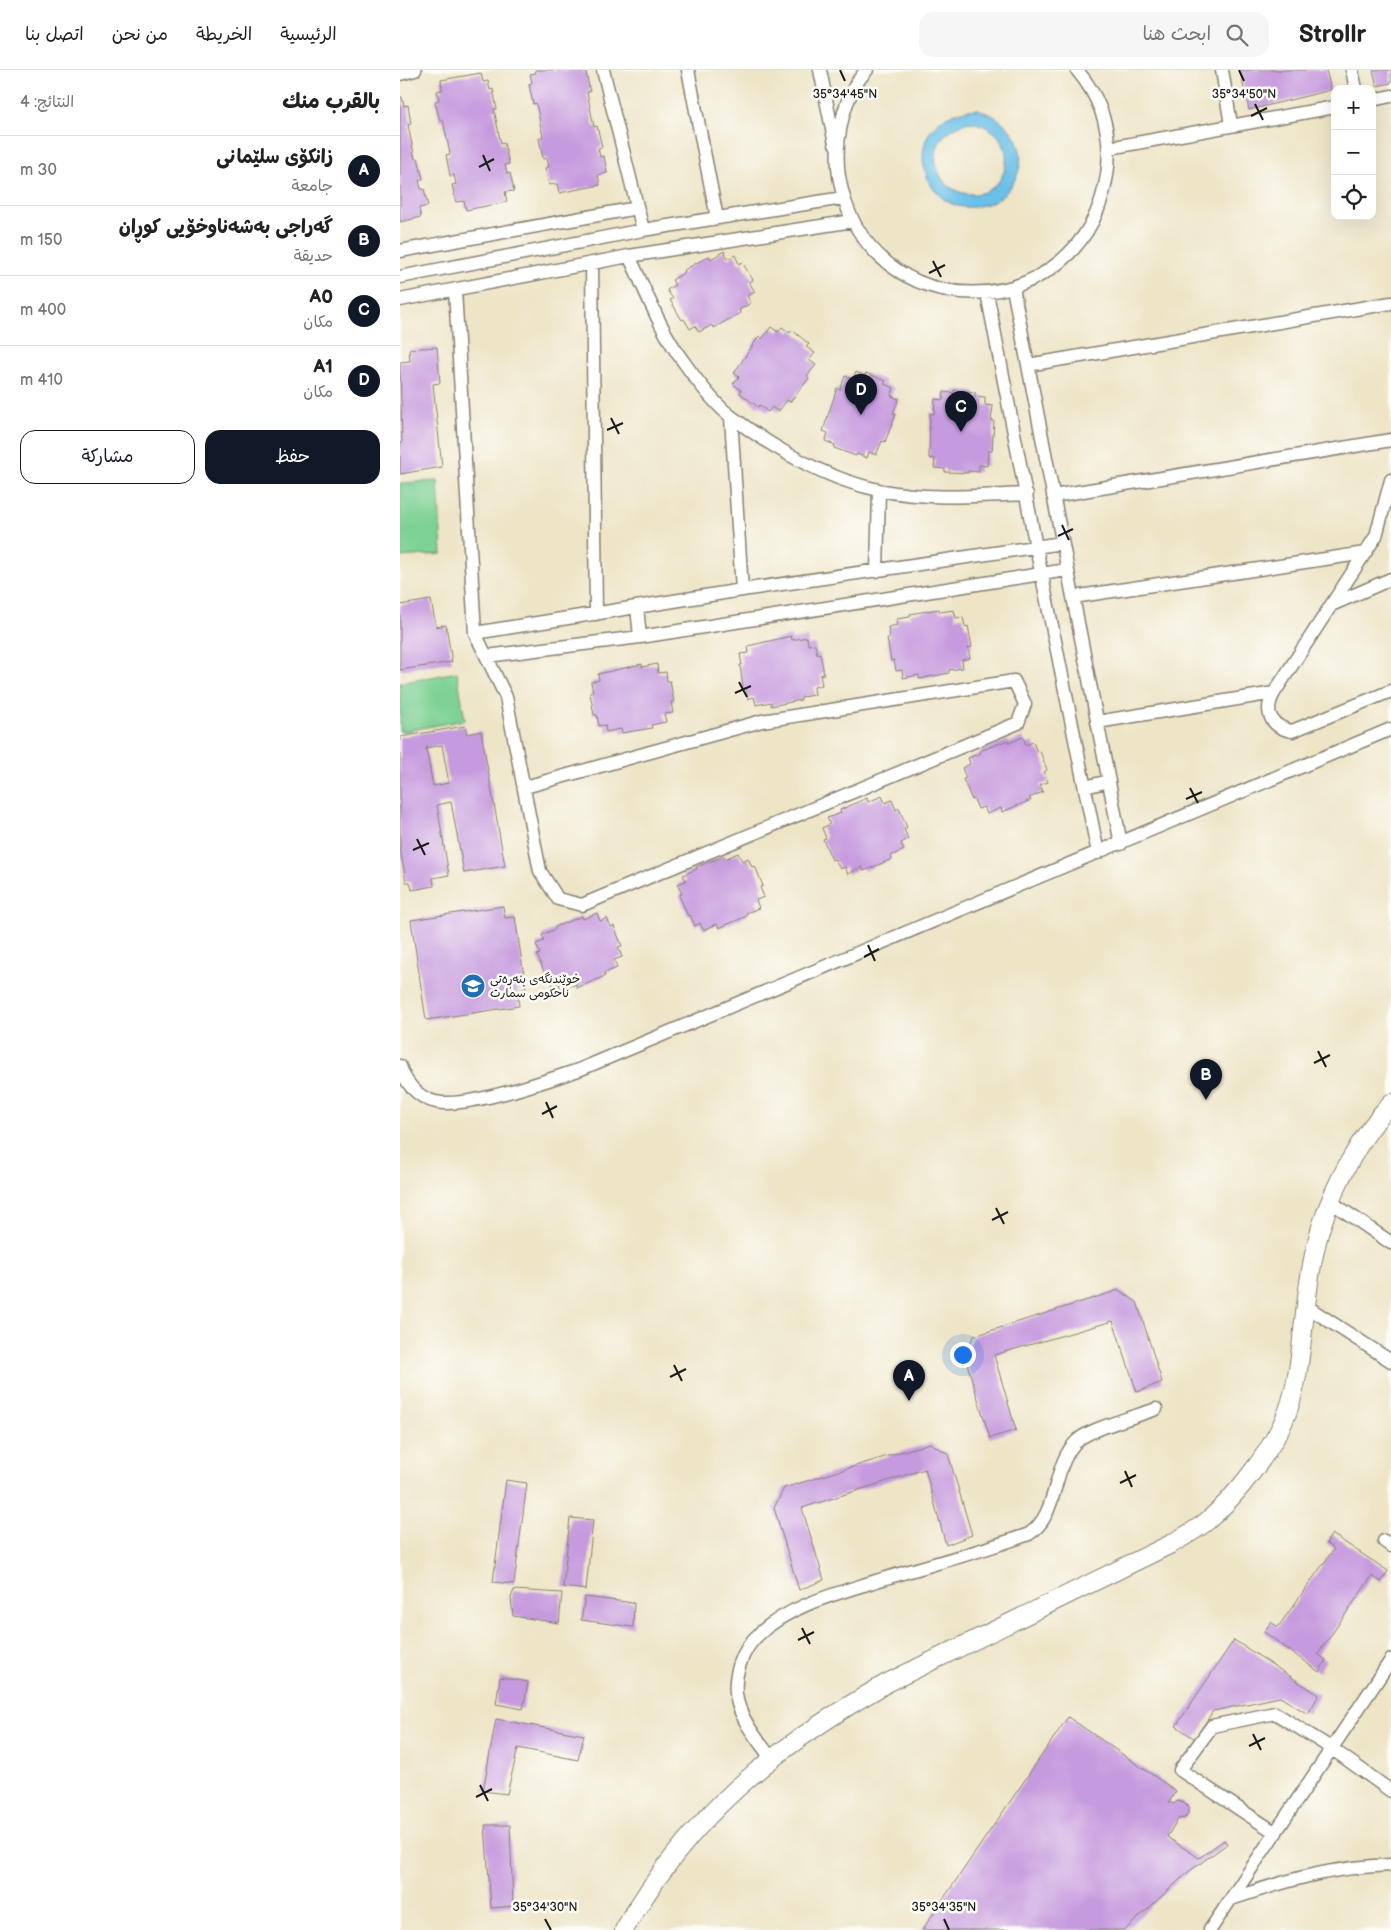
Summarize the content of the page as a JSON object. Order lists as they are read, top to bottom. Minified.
{"places":{"school or university":["خوێندنگەی بنەڕەتی ناحکومی سمارت"]},"page":{"header":"Strollr","search":"ابحث هنا","nav":["الرئيسية","الخريطة","من نحن","اتصل بنا"],"heading":["بالقرب منك","النتائج: 4"],"map_buttons":["+","−"],"list":[{"mark":"A","name":"زانکۆی سلێمانی","note":"جامعة","value":"30 m"},{"mark":"B","name":"گەراجی بەشەناوخۆیی کوڕان","note":"حديقة","value":"150 m"},{"mark":"C","name":"A0","note":"مكان","value":"400 m"},{"mark":"D","name":"A1","note":"مكان","value":"410 m"}],"pins":["D","C","B","A"],"buttons":["حفظ","مشاركة"]},"coordinates":["35°34'45\"N","35°34'50\"N","35°34'30\"N","35°34'35\"N"]}
